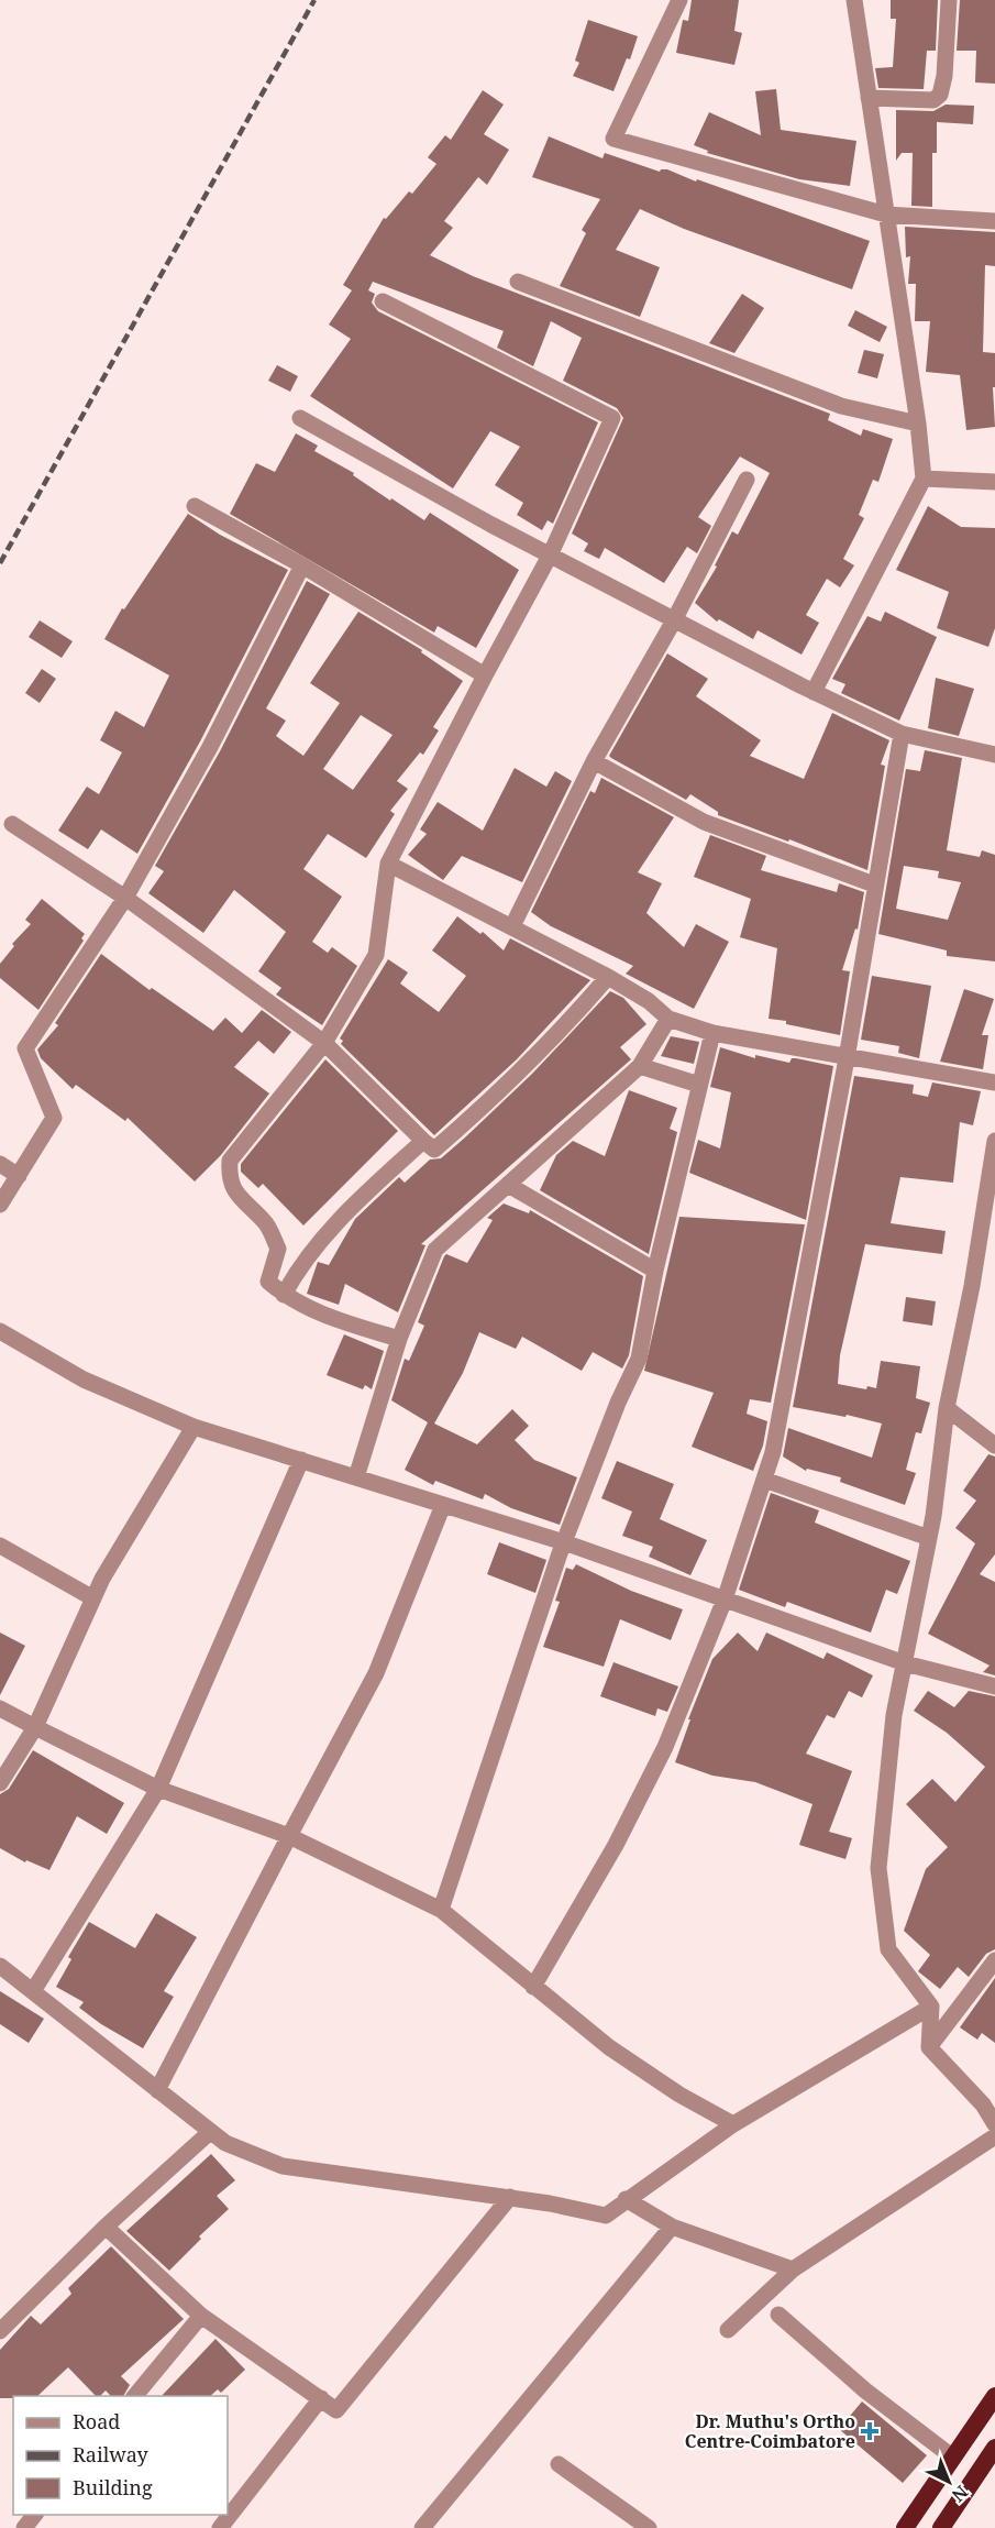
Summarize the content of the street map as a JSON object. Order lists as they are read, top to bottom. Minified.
{"places":{"health":["Dr. Muthu's Ortho Centre-Coimbatore"]},"legend":["Road","Railway","Building"],"north":"bottom right"}
